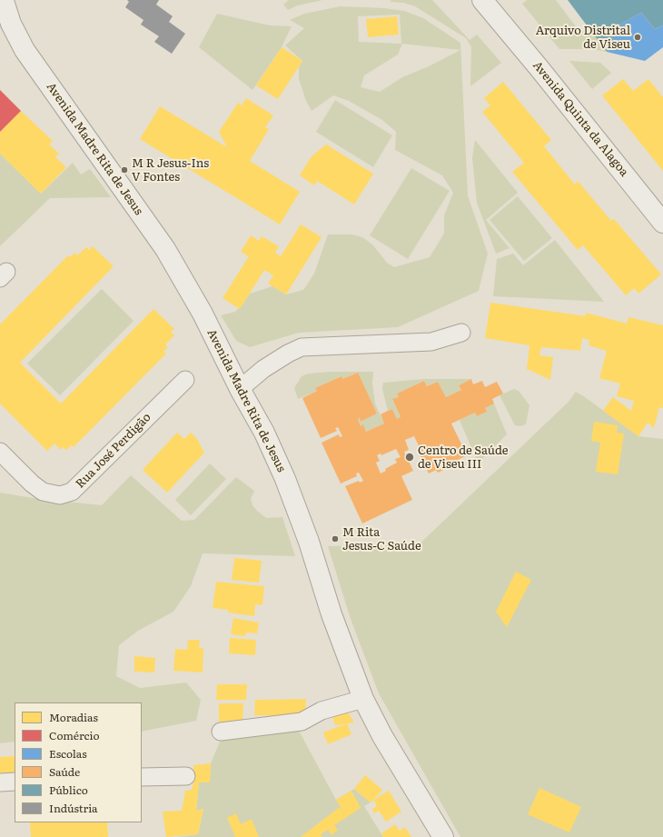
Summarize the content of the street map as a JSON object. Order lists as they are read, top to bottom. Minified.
{"streets":{"street":["Avenida Quinta da Alagoa","Avenida Madre Rita de Jesus","Rua José Perdigão"]},"places":["Arquivo Distrital de Viseu","M R Jesus-Ins V Fontes","Centro de Saúde de Viseu III","M Rita Jesus-C Saúde"],"legend":["Moradias","Comércio","Escolas","Saúde","Público","Indústria"]}
